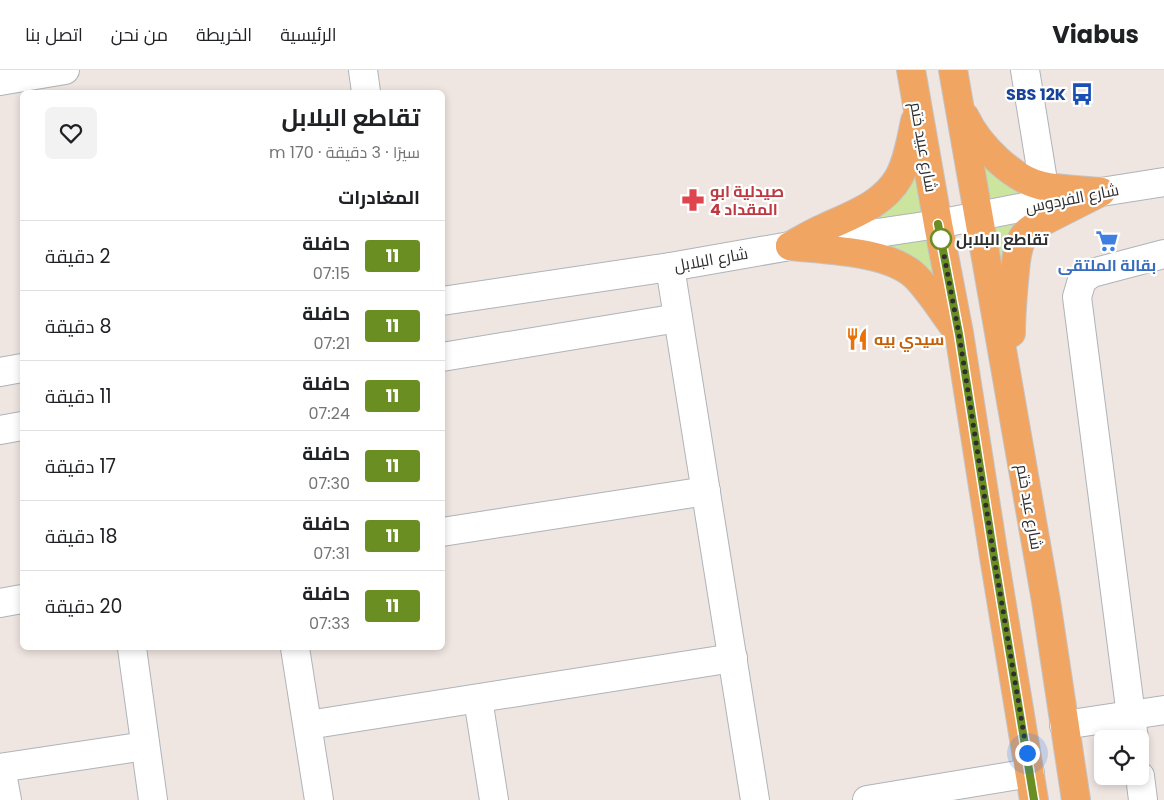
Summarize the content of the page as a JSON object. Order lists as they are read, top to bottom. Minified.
{"streets":{"main road":["شارع عبيد ختم","شارع عبد ختم"],"street":["شارع الفردوس","شارع البلابل"]},"crossings":[["شارع عبيد ختم","شارع البلابل"],["شارع الفردوس","شارع البلابل"],["شارع الفردوس","شارع عبد ختم"],["شارع البلابل","شارع عبد ختم"]],"places":{"bus stop":["SBS 12K"],"pharmacy":["صيدلية ابو المقداد 4"],"other":["تقاطع البلابل"],"supermarket":["بقالة الملتقى"],"restaurant":["سيدي بيه"]},"lines":["bus line 11"],"page":{"header":"Viabus","nav":["الرئيسية","الخريطة","من نحن","اتصل بنا"],"heading":[["تقاطع البلابل","سيرًا · 3 دقيقة · 170 m"],"المغادرات"],"list":[{"mark":"11","name":"حافلة","note":"07:15","value":"2 دقيقة"},{"mark":"11","name":"حافلة","note":"07:21","value":"8 دقيقة"},{"mark":"11","name":"حافلة","note":"07:24","value":"11 دقيقة"},{"mark":"11","name":"حافلة","note":"07:30","value":"17 دقيقة"},{"mark":"11","name":"حافلة","note":"07:31","value":"18 دقيقة"},{"mark":"11","name":"حافلة","note":"07:33","value":"20 دقيقة"}]}}
